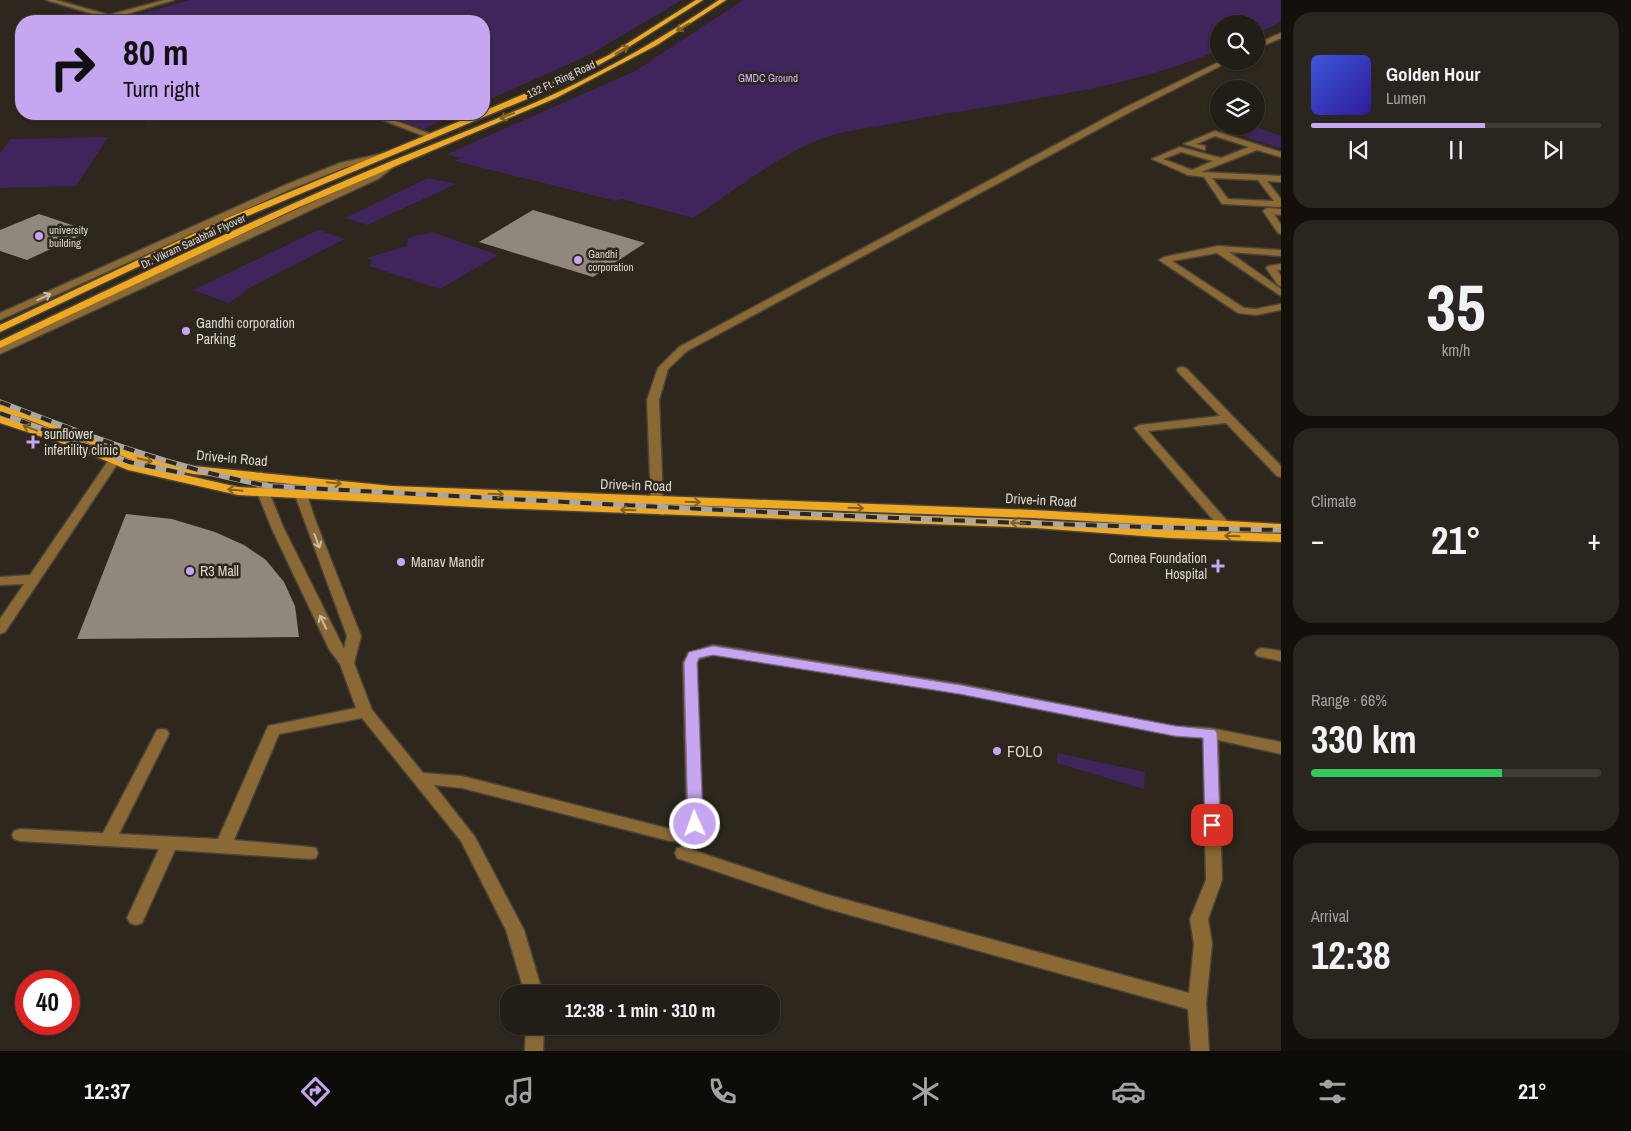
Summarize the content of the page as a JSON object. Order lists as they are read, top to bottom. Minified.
{"streets":{"main road":["132 Ft. Ring Road","Dr. Vikram Sarabhai Flyover","Drive-in Road"]},"crossings":[["132 Ft. Ring Road","Dr. Vikram Sarabhai Flyover"]],"parks":["GMDC Ground"],"places":{"other":["university building","Gandhi corporation","Gandhi corporation Parking","Manav Mandir","R3 Mall","FOLO"],"health":["sunflower infertility clinic","Cornea Foundation Hospital"]},"page":{"turn":["80 m","Turn right"],"song":["Golden Hour","Lumen"],"tile":[["35","km/h"],"Climate",["Range · 66%","330 km"],["Arrival","12:38"]],"heat":["−","21°","+"],"limit":"40","trip":"12:38 · 1 min · 310 m","tabs":["12:37","21°"]}}
